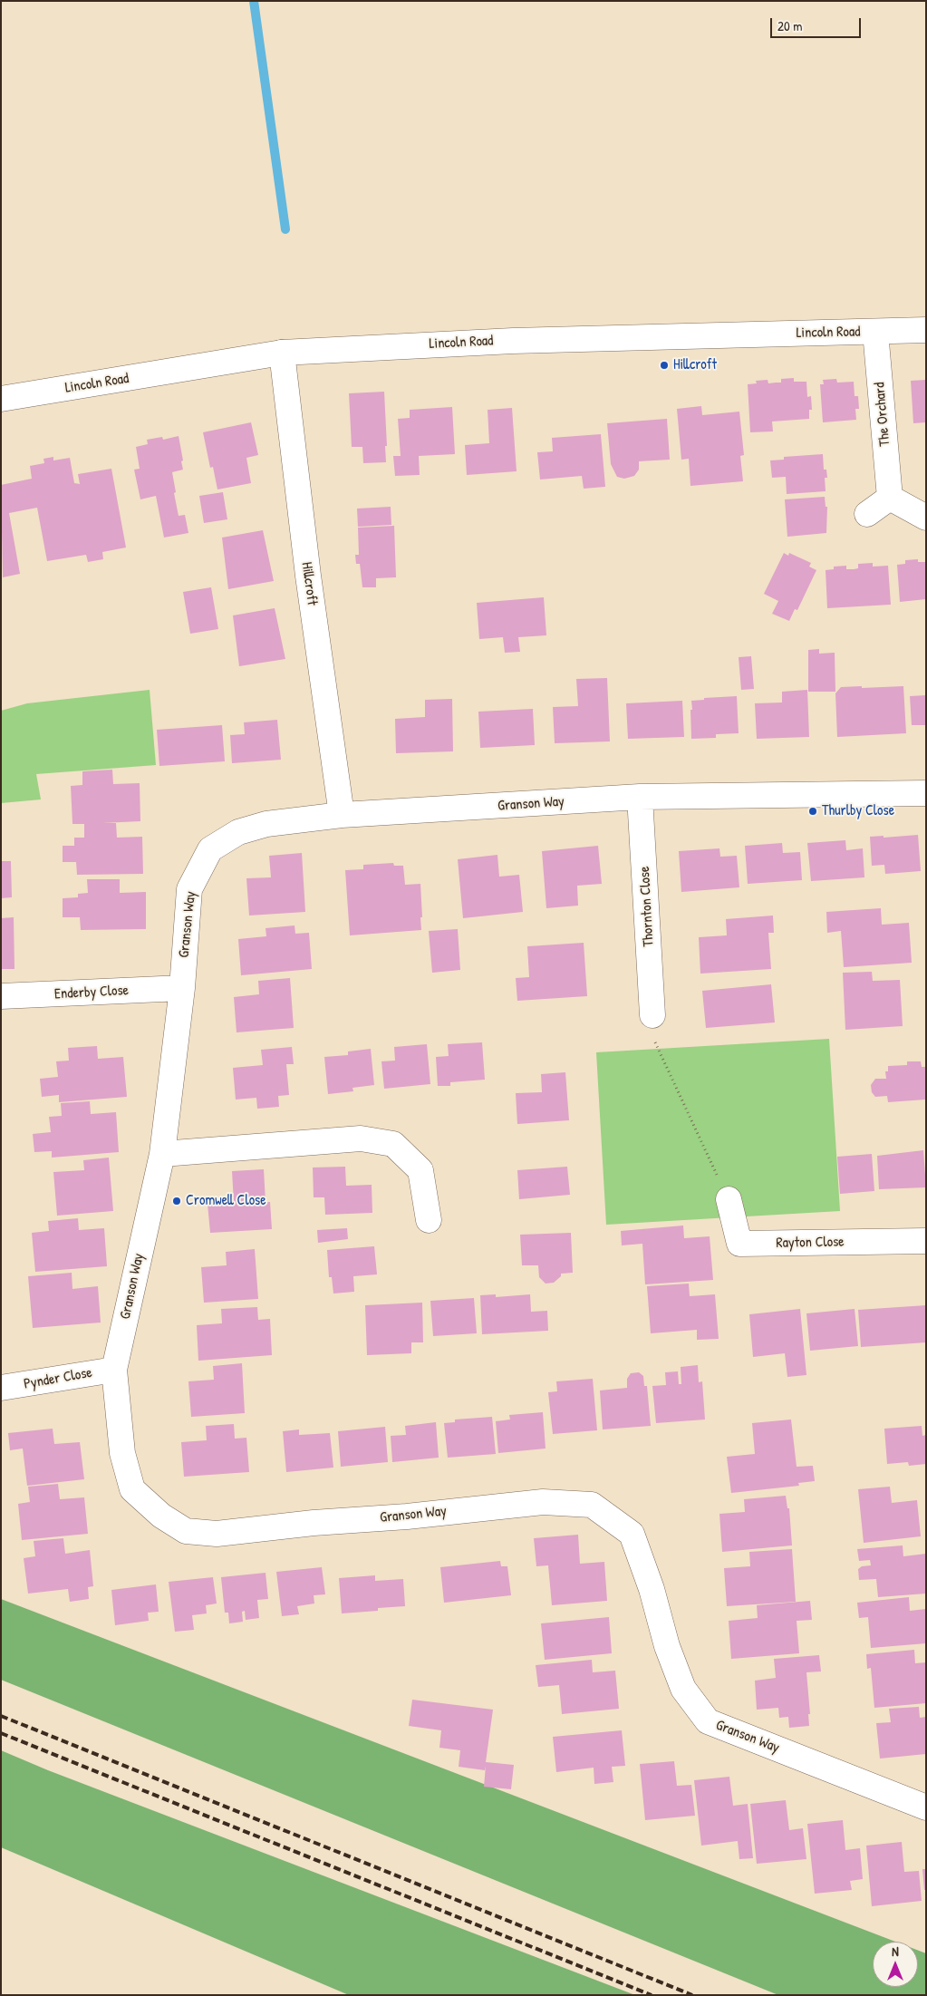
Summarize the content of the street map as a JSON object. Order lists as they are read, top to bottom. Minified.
{"streets":{"street":["Lincoln Road","The Orchard","Hillcroft","Granson Way","Thornton Close","Enderby Close","Rayton Close","Pynder Close"]},"crossings":[["Lincoln Road","The Orchard"],["Lincoln Road","Hillcroft"],["Hillcroft","Granson Way"],["Granson Way","Thornton Close"],["Granson Way","Enderby Close"],["Granson Way","Pynder Close"]],"places":["Hillcroft","Thurlby Close","Cromwell Close"],"scale_bar":"20 m","north":"top"}
